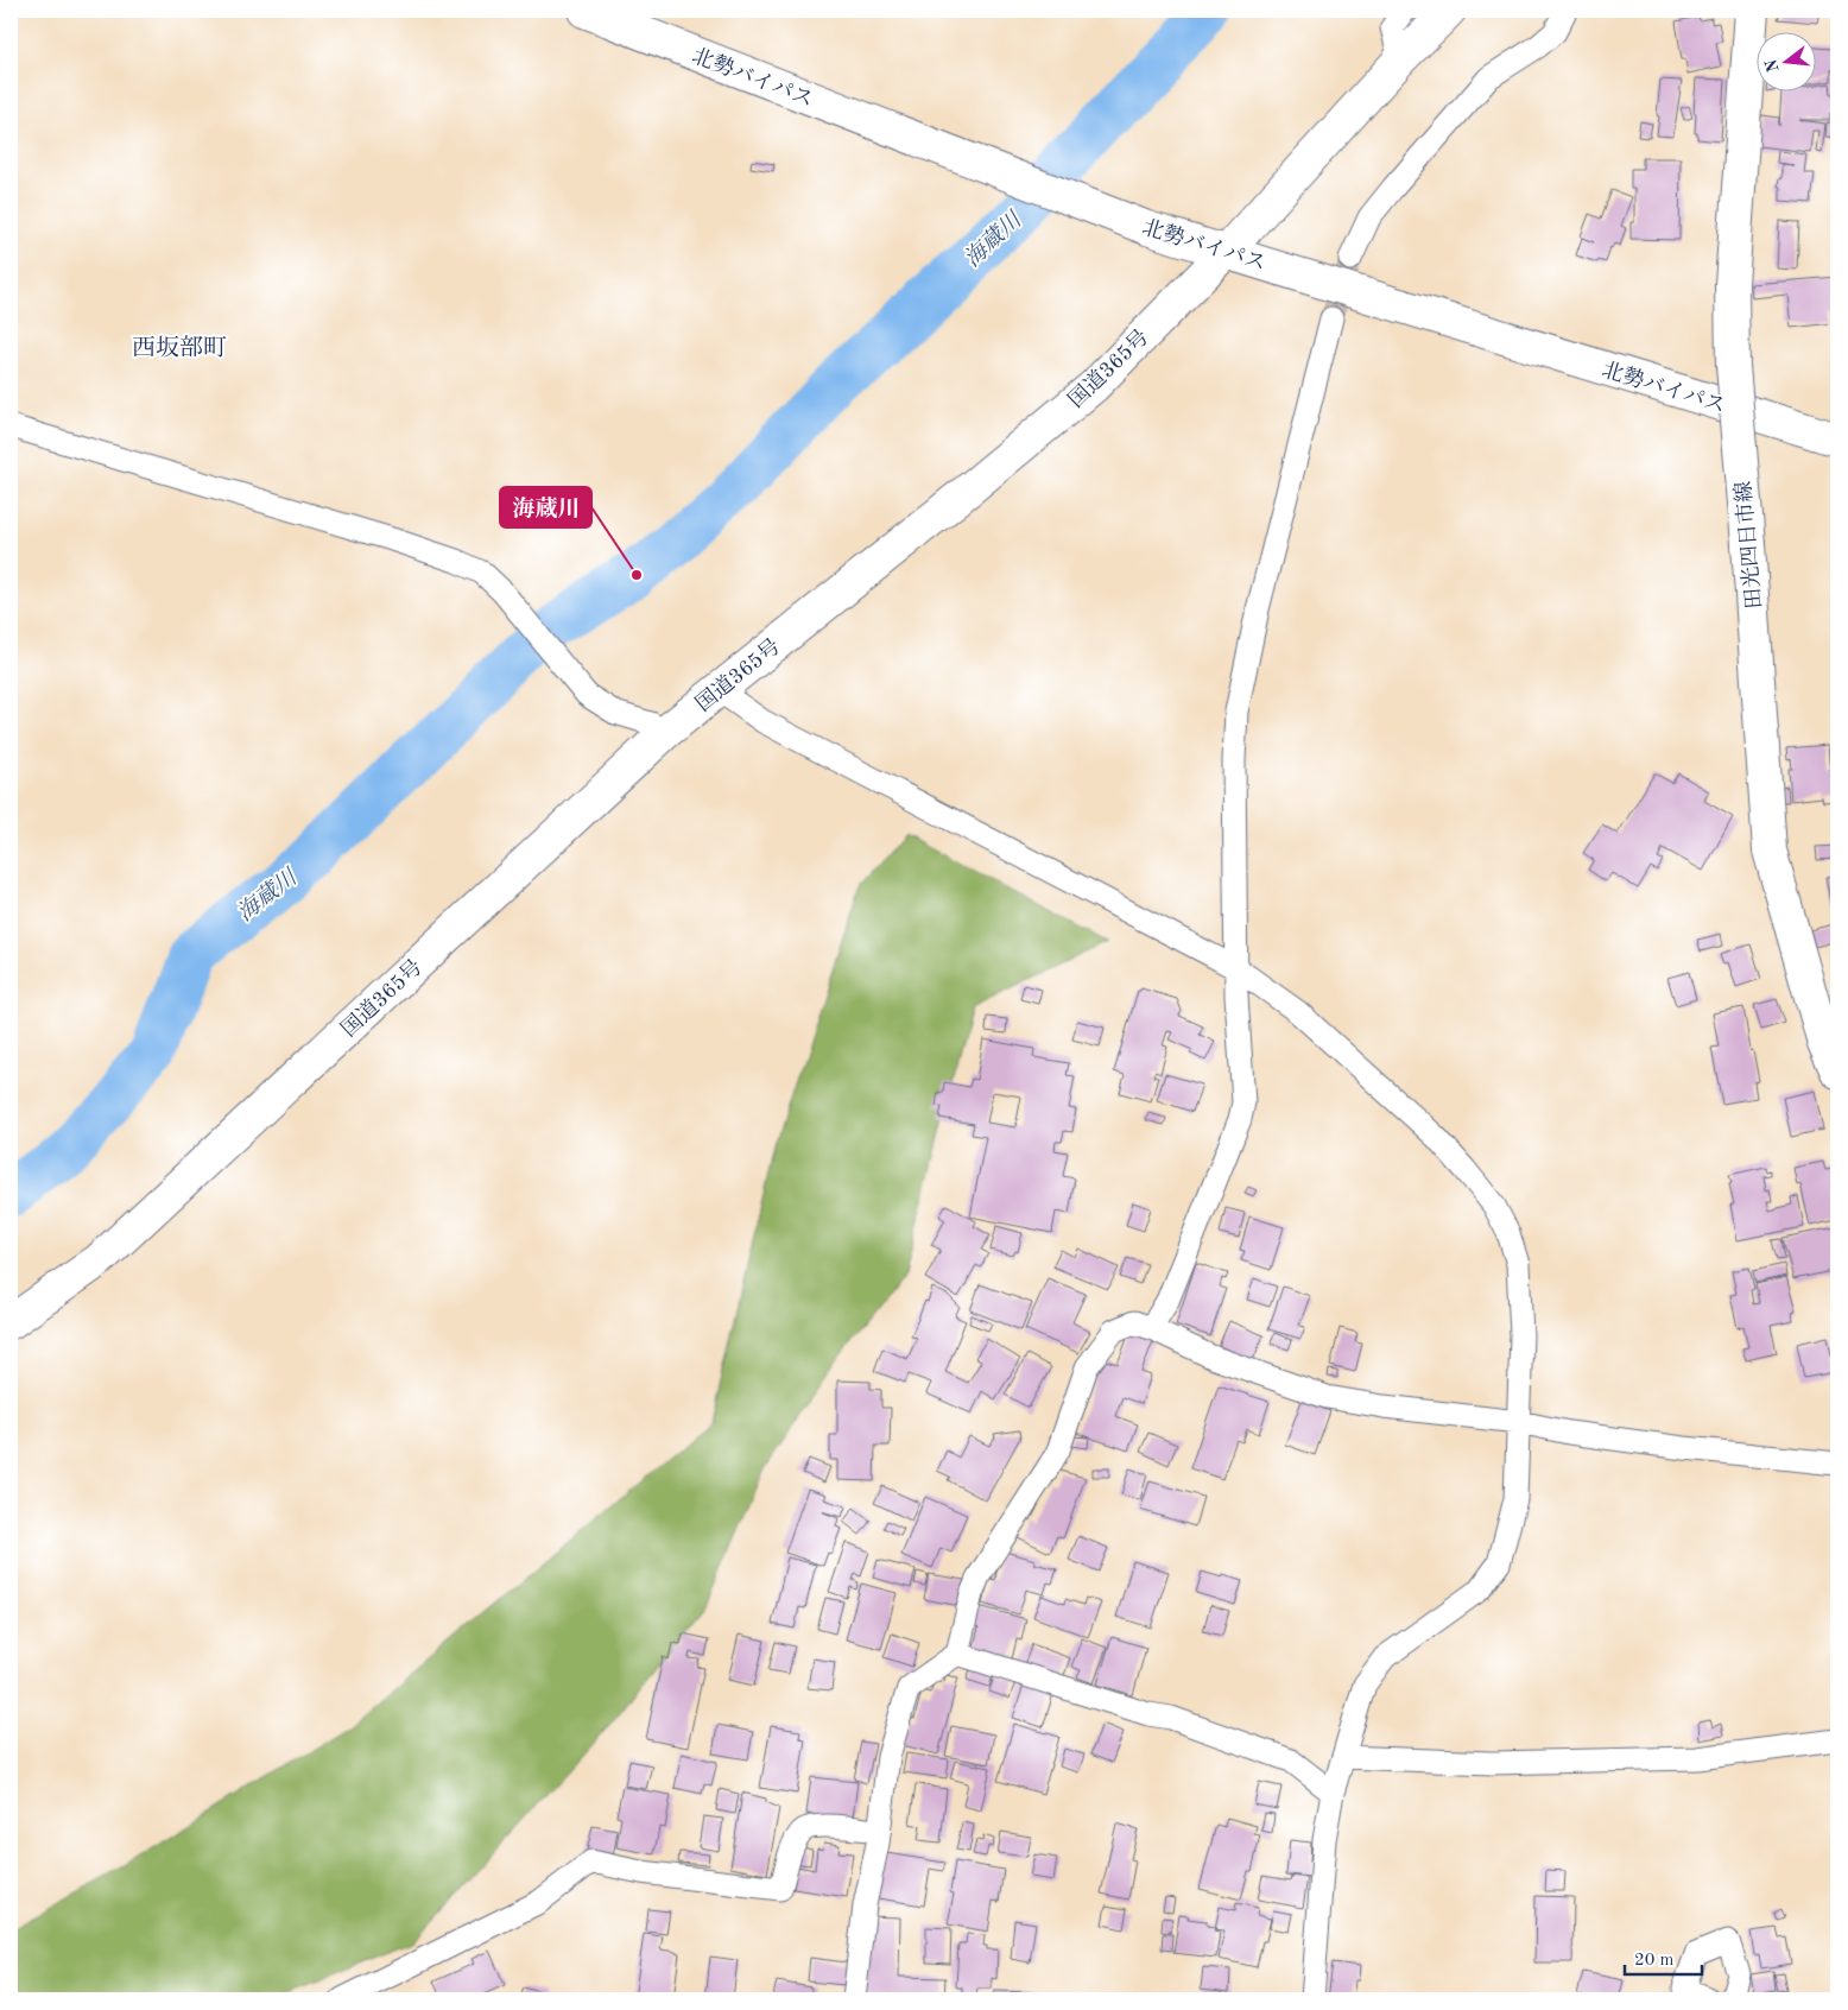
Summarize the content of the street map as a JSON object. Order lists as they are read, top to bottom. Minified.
{"streets":{"main road":["北勢バイパス","国道365号","田光四日市線"]},"crossings":[["北勢バイパス","国道365号"]],"districts":["西坂部町"],"water":["海蔵川"],"places":["海蔵川"],"scale_bar":"20 m","north":"left"}
